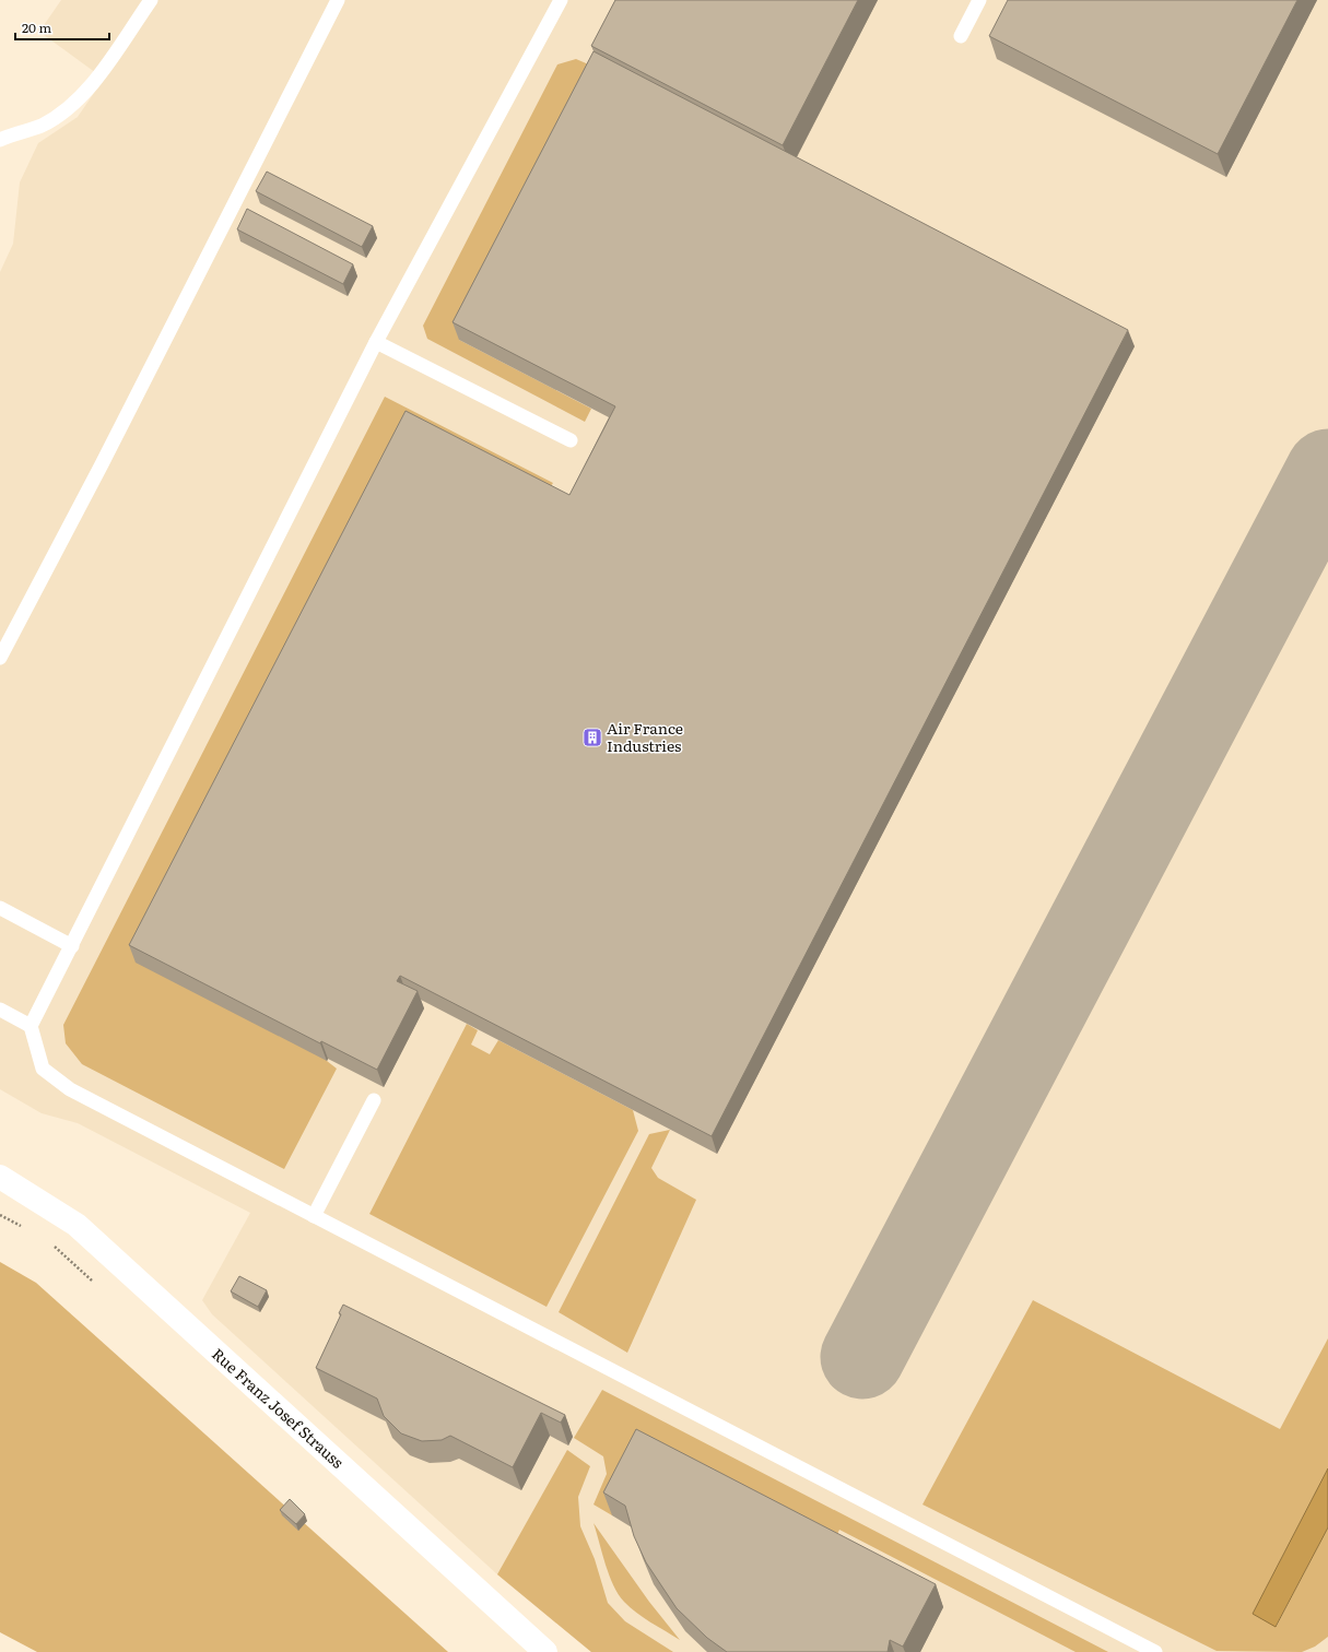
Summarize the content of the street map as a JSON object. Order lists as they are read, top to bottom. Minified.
{"streets":{"street":["Rue Franz Josef Strauss"]},"places":{"building":["Air France Industries"]},"scale_bar":"20 m"}
